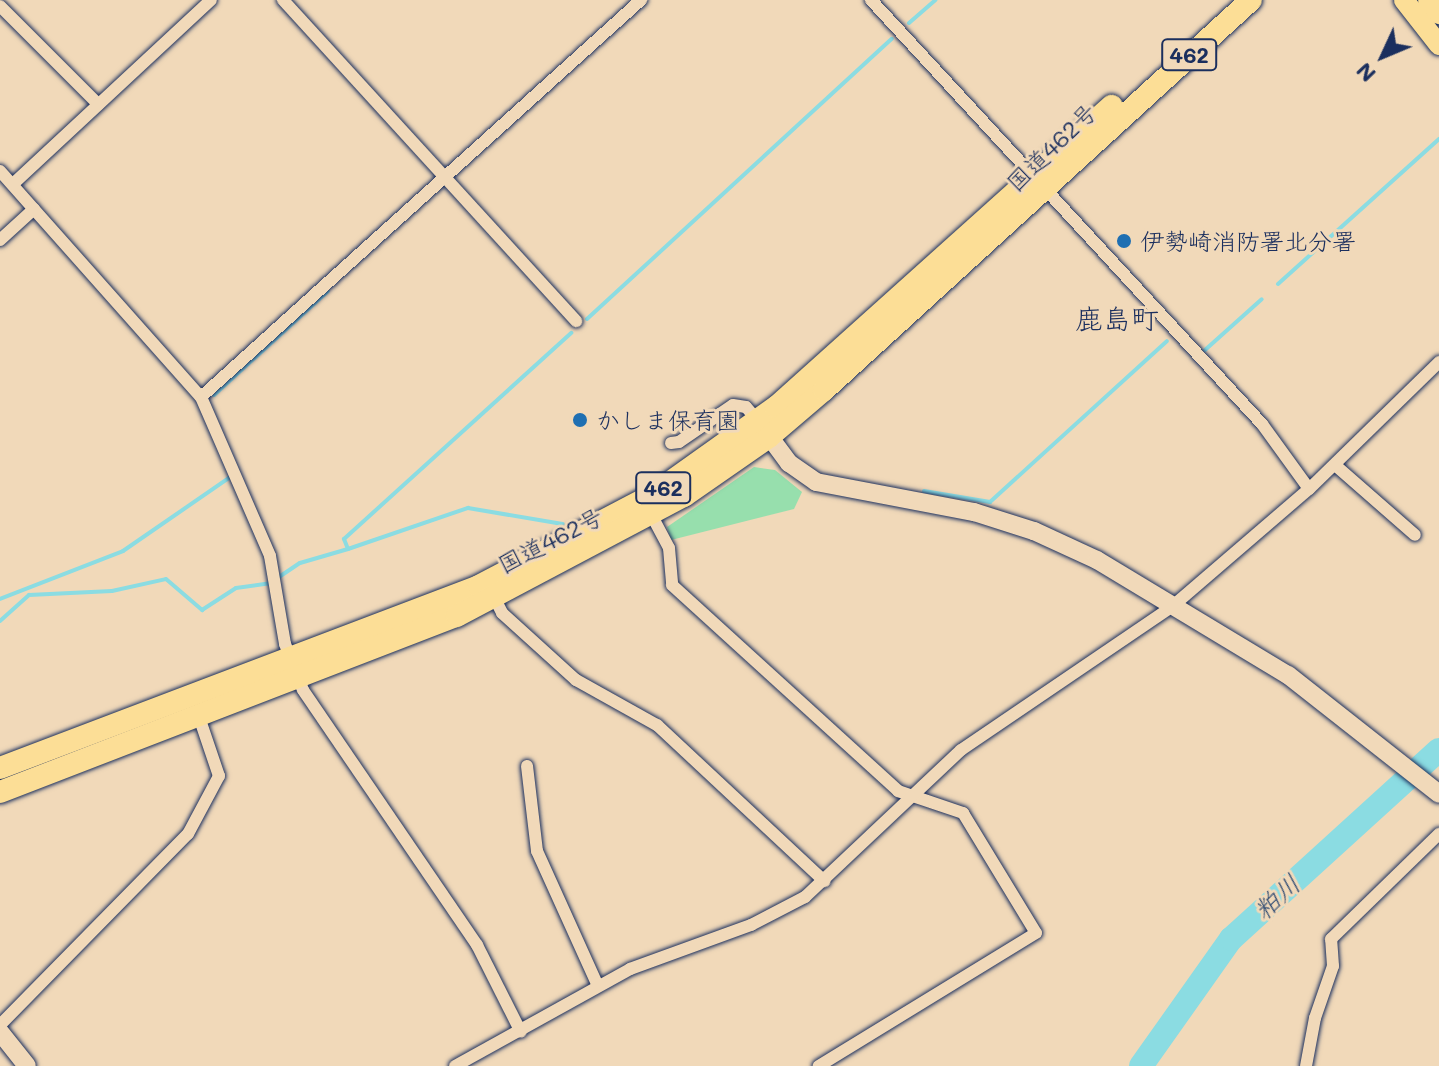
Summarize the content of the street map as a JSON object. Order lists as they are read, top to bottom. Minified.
{"streets":{"highway":["462","国道462号"]},"districts":["鹿島町"],"water":["粕川"],"places":["伊勢崎消防署北分署","かしま保育園"],"north":"bottom left"}
